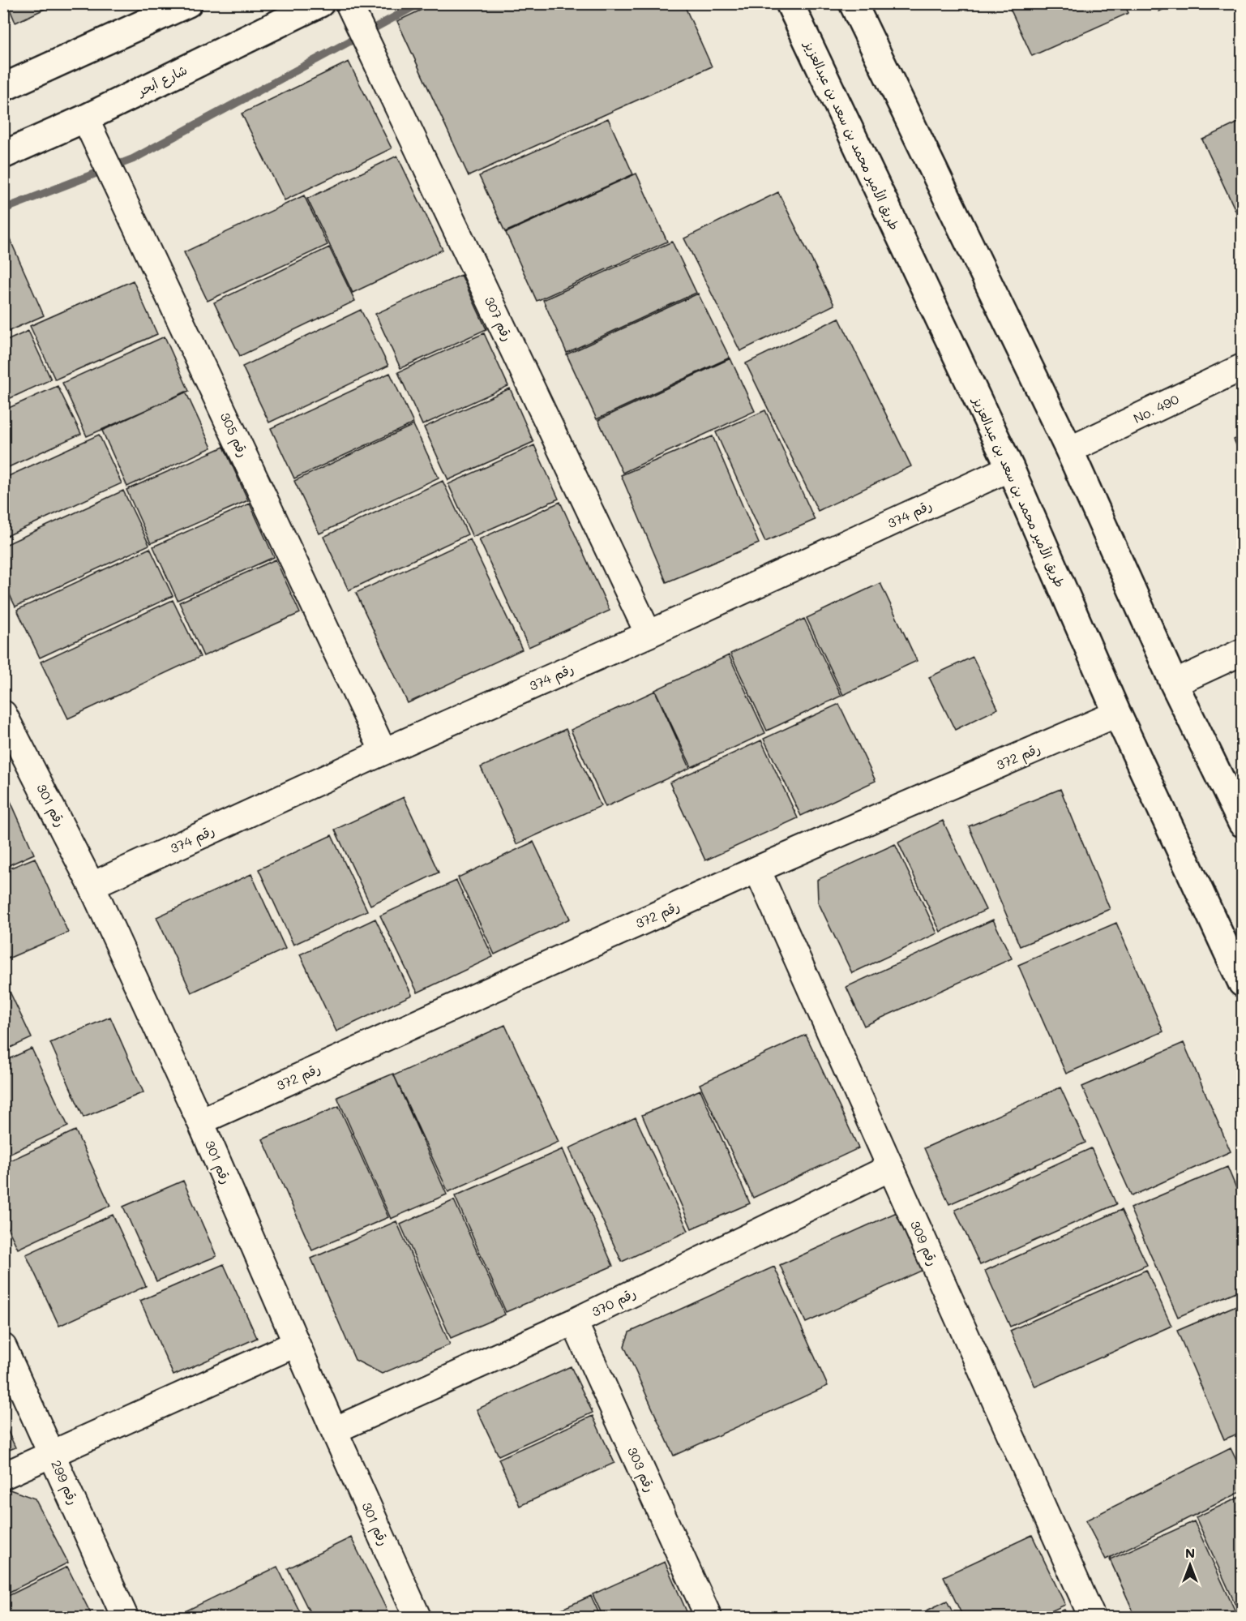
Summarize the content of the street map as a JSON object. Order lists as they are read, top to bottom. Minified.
{"streets":{"main road":["شارع أبحر","طريق الأمير محمد بن سعد بن عبدالعزيز"],"street":["رقم 307","No. 490","رقم 305","رقم 374","رقم 372","رقم 301","رقم 309","رقم 370","رقم 303","رقم 299"]},"crossings":[["شارع أبحر","رقم 305"],["طريق الأمير محمد بن سعد بن عبدالعزيز","رقم 374"],["طريق الأمير محمد بن سعد بن عبدالعزيز","رقم 372"],["رقم 307","رقم 374"],["رقم 305","رقم 374"],["رقم 374","رقم 301"],["رقم 372","رقم 301"],["رقم 372","رقم 309"],["رقم 301","رقم 370"],["رقم 309","رقم 370"],["رقم 370","رقم 303"]],"north":"top"}
